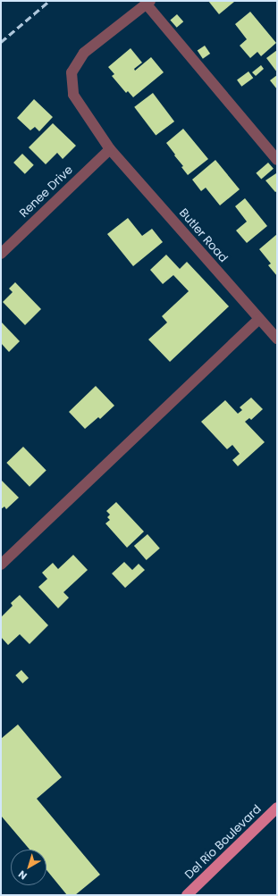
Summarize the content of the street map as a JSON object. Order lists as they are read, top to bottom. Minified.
{"streets":{"main road":["Del Río Boulevard"],"street":["Renee Drive","Butler Road"]},"crossings":[["Renee Drive","Butler Road"]],"north":"bottom left"}
